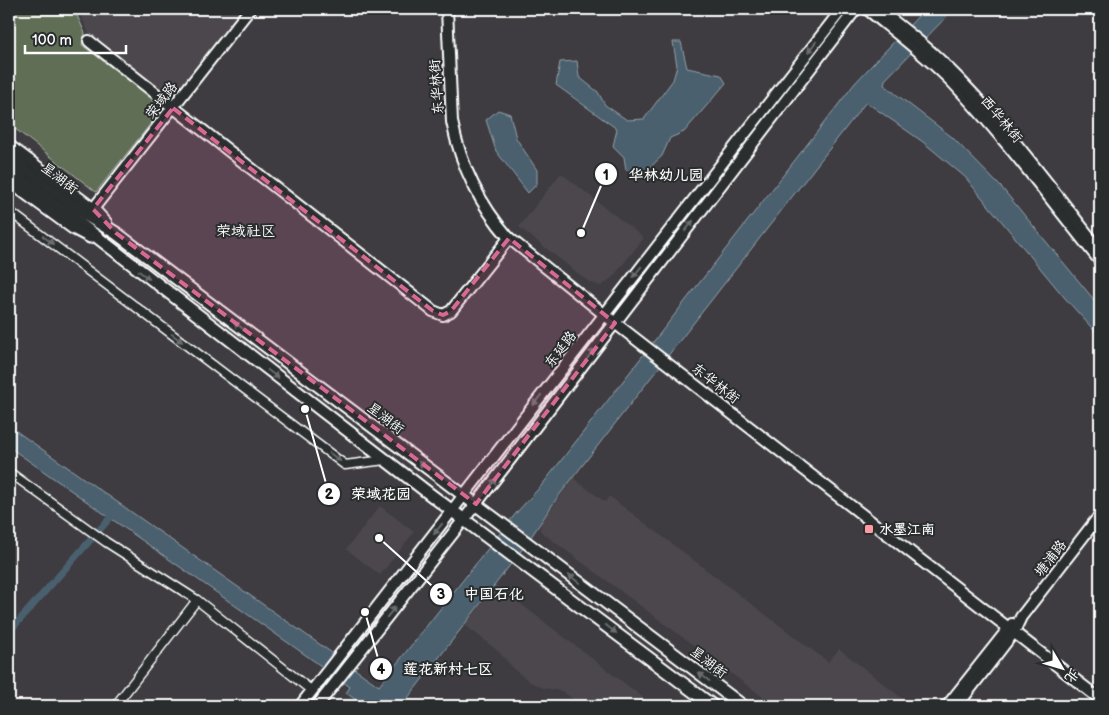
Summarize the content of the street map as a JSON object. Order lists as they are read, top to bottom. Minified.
{"streets":{"main road":["东华林街","荣域路","西华林街","星湖街","东延路","塘浦路"]},"crossings":[["东华林街","东延路"],["东华林街","塘浦路"],["星湖街","东延路"]],"districts":["荣域社区"],"places":{"other":["华林幼儿园","荣域花园","中国石化","莲花新村七区"],"transit":["水墨江南"]},"scale_bar":"100 m","north":"bottom right"}
